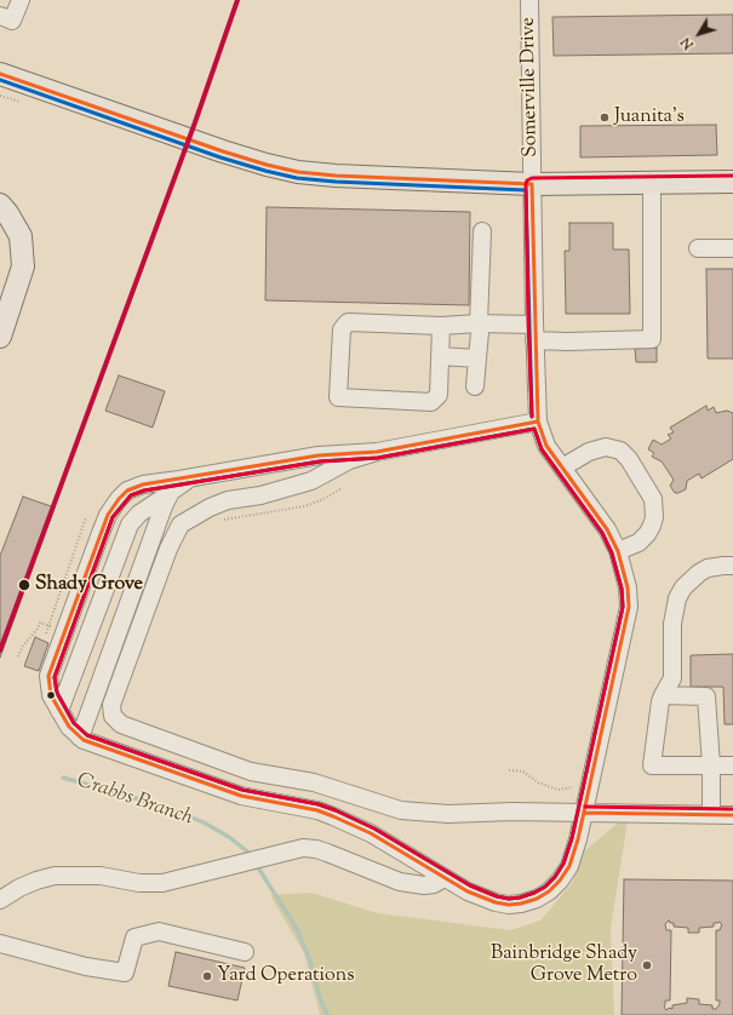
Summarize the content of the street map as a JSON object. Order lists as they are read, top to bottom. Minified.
{"streets":{"street":["Somerville Drive"]},"water":["Crabbs Branch"],"places":["Juanita's","Shady Grove","Bainbridge Shady Grove Metro","Yard Operations"],"north":"bottom left"}
